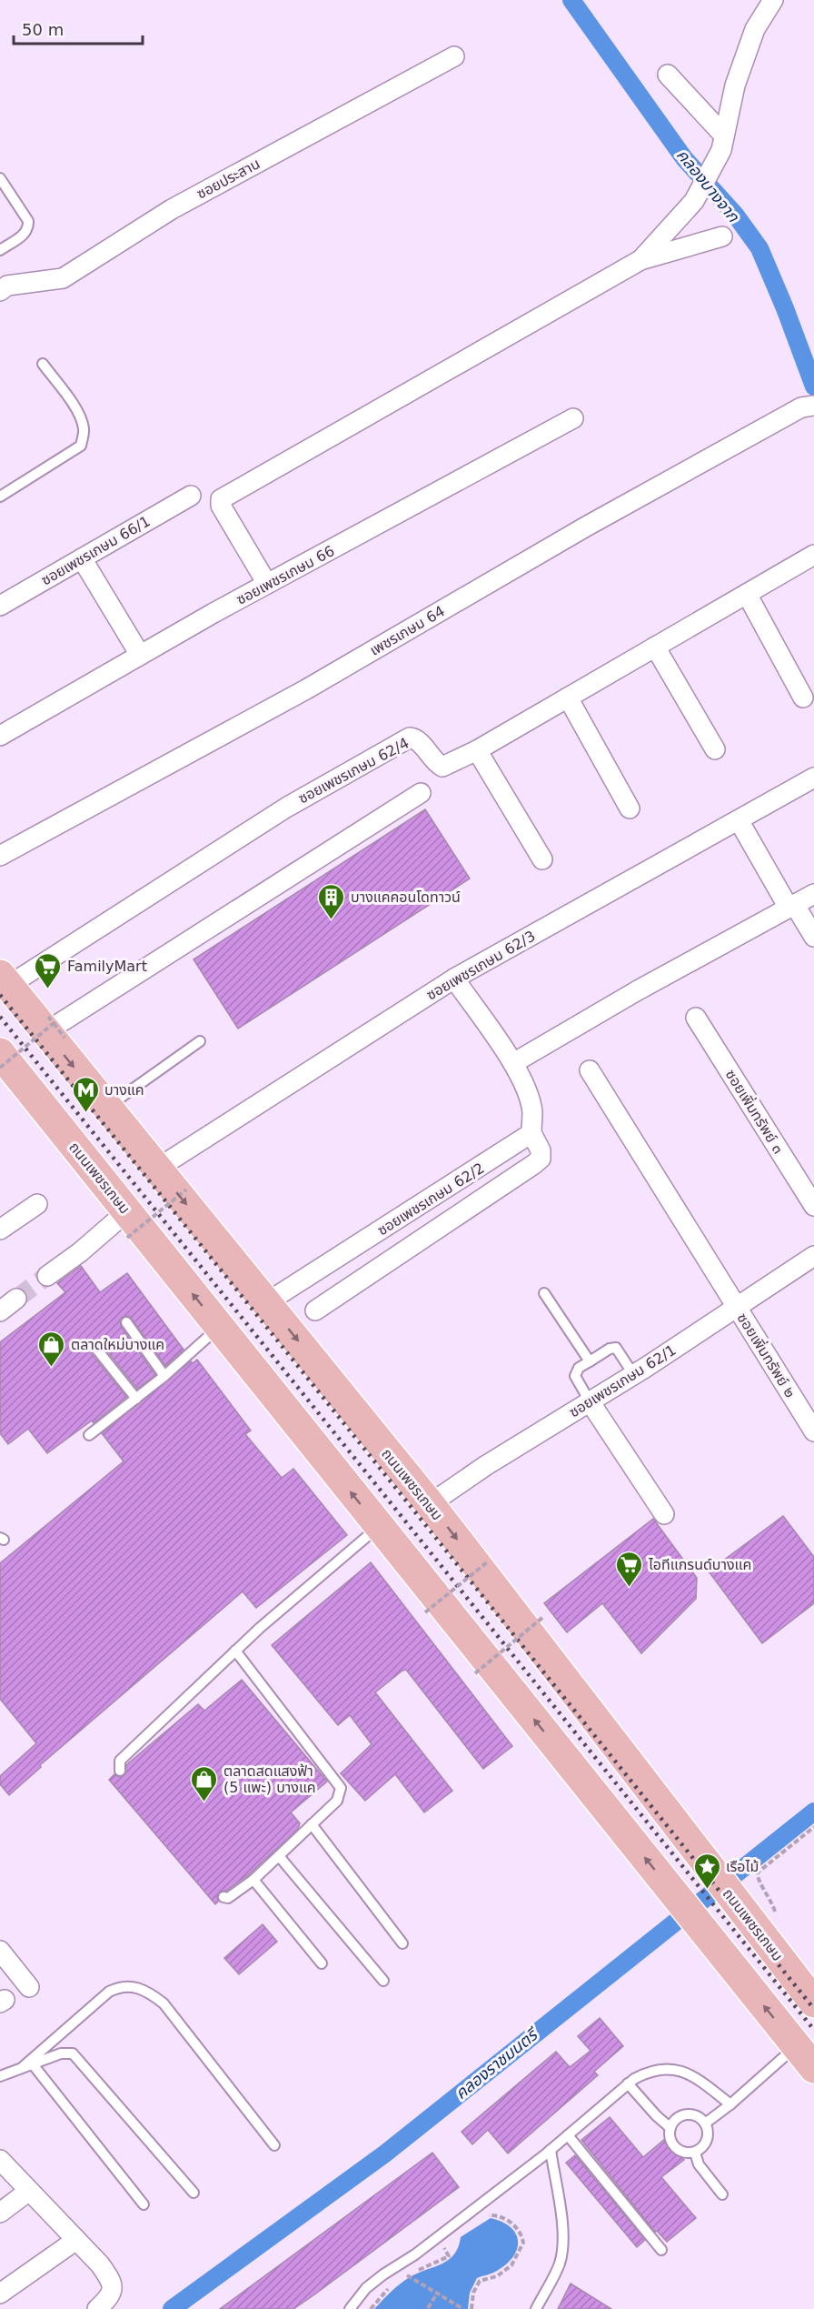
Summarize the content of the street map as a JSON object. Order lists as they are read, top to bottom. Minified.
{"streets":{"main road":["ถนนเพชรเกษม"],"street":["ซอยประสาน","ซอยเพชรเกษม 66/1","ซอยเพชรเกษม 66","เพชรเกษม 64","ซอยเพชรเกษม 62/4","ซอยเพชรเกษม 62/3","ซอยเพิ่มทรัพย์ ๓","ซอยเพชรเกษม 62/2","ซอยเพิ่มทรัพย์ ๒","ซอยเพชรเกษม 62/1"]},"crossings":[["ซอยเพชรเกษม 62/4","ถนนเพชรเกษม"],["ซอยเพชรเกษม 62/3","ถนนเพชรเกษม"],["ถนนเพชรเกษม","ซอยเพชรเกษม 62/2"],["ถนนเพชรเกษม","ซอยเพชรเกษม 62/1"],["ซอยเพิ่มทรัพย์ ๒","ซอยเพชรเกษม 62/1"]],"water":["คลองบางจาก","คลองราชมนตรี"],"places":{"building":["บางแคคอนโดทาวน์"],"supermarket":["FamilyMart","ไอทีแกรนด์บางแค"],"metro station":["บางแค"],"shop":["ตลาดใหม่บางแค","ตลาดสดแสงฟ้า (5 แพะ) บางแค"],"place":["เรือไม้"]},"scale_bar":"50 m"}
